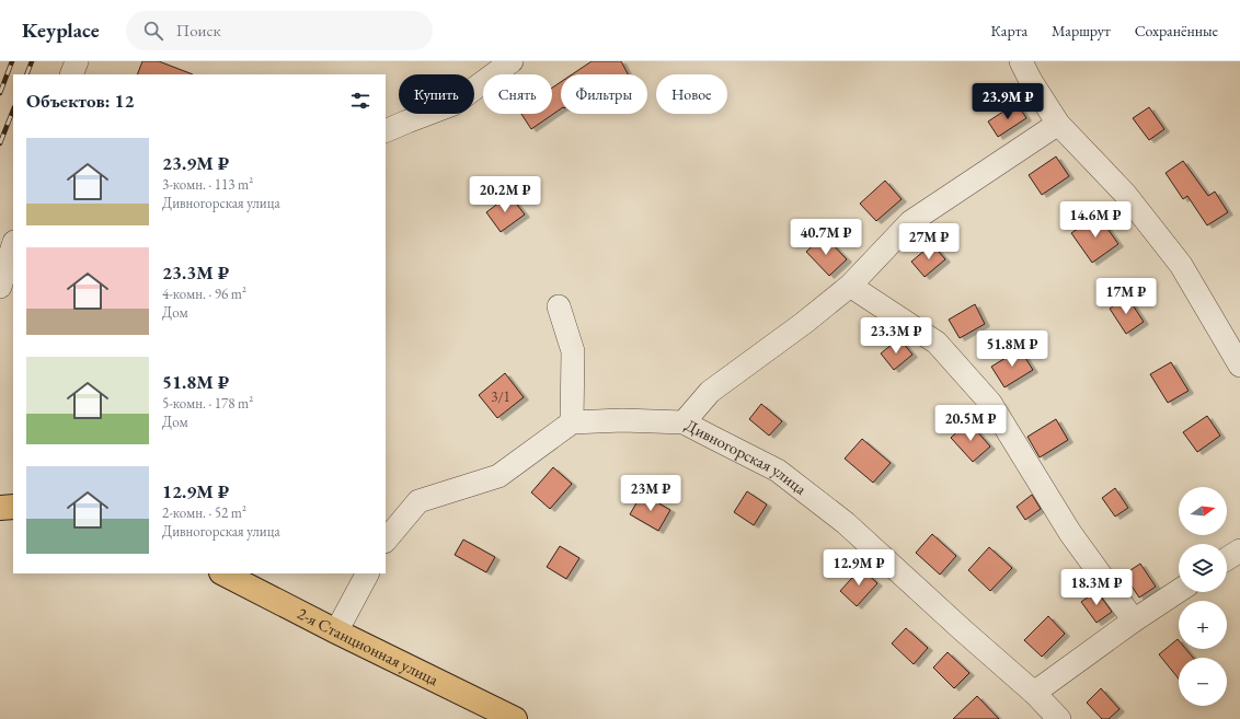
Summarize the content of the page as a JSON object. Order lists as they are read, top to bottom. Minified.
{"streets":{"main road":["2-я Станционная улица"],"street":["Дивногорская улица"]},"house_numbers":["3/1"],"north":"right","page":{"header":"Keyplace","search":"Поиск","nav":["Карта","Маршрут","Сохранённые"],"chip":["Купить","Снять","Фильтры","Новое"],"heading":"Объектов: 12","price":["23.9M ₽","20.2M ₽","14.6M ₽","40.7M ₽","27M ₽","17M ₽","23.3M ₽","51.8M ₽","20.5M ₽","23M ₽","12.9M ₽","18.3M ₽"],"list":[{"name":"23.9M ₽","note":"3-комн. · 113 m² · Дивногорская улица"},{"name":"23.3M ₽","note":"4-комн. · 96 m² · Дом"},{"name":"51.8M ₽","note":"5-комн. · 178 m² · Дом"},{"name":"12.9M ₽","note":"2-комн. · 52 m² · Дивногорская улица"}],"map_buttons":["+","−"]}}
